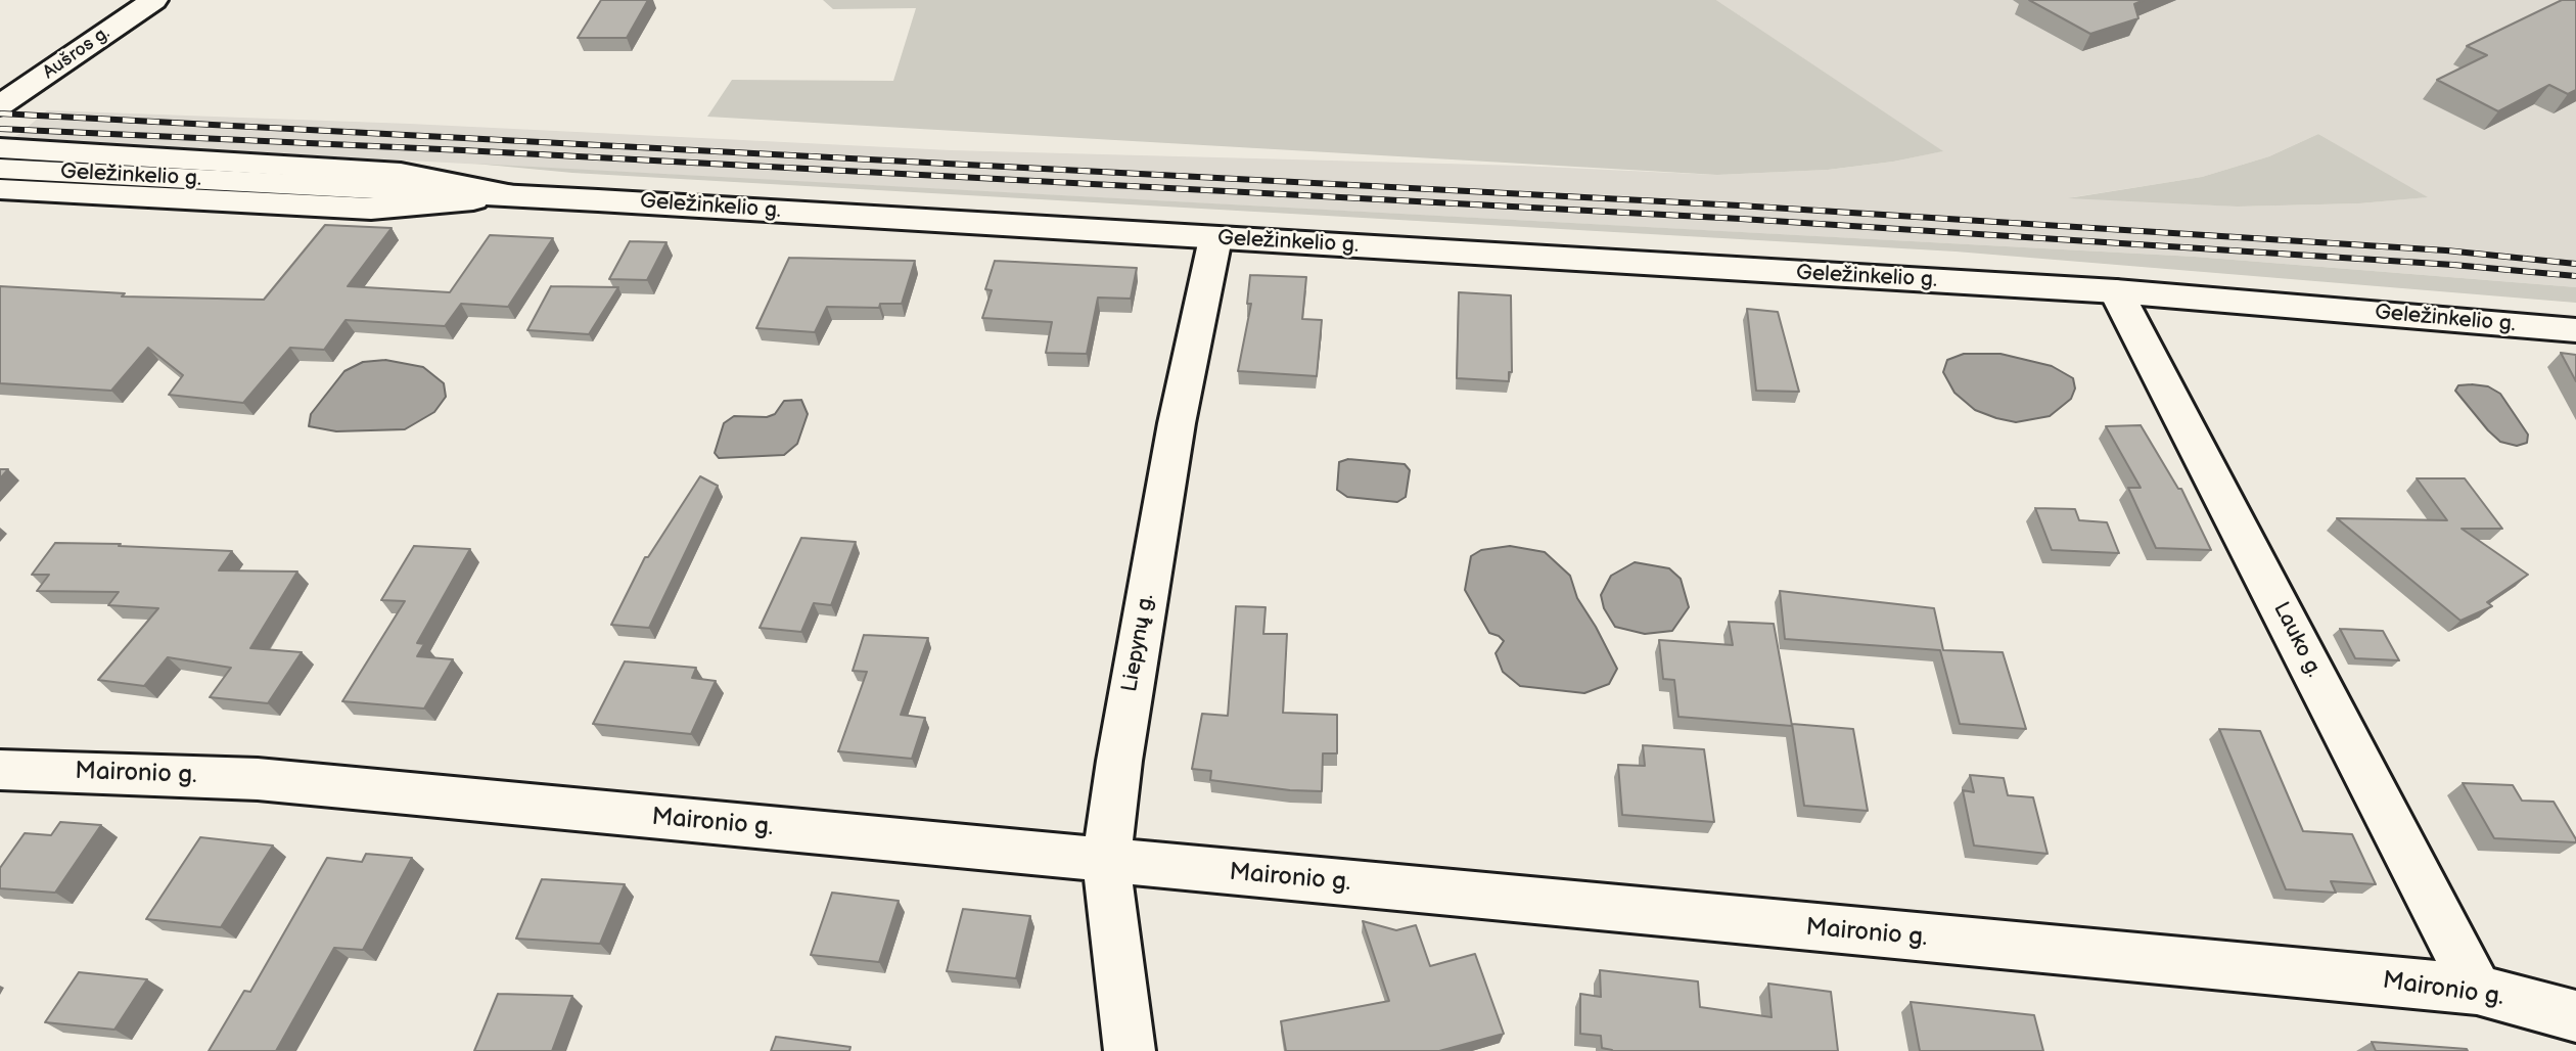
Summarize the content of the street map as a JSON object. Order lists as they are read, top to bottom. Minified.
{"streets":{"street":["Aušros g.","Geležinkelio g.","Lauko g.","Liepynų g.","Maironio g."]},"crossings":[["Geležinkelio g.","Lauko g."],["Geležinkelio g.","Liepynų g."],["Lauko g.","Maironio g."],["Liepynų g.","Maironio g."]]}
